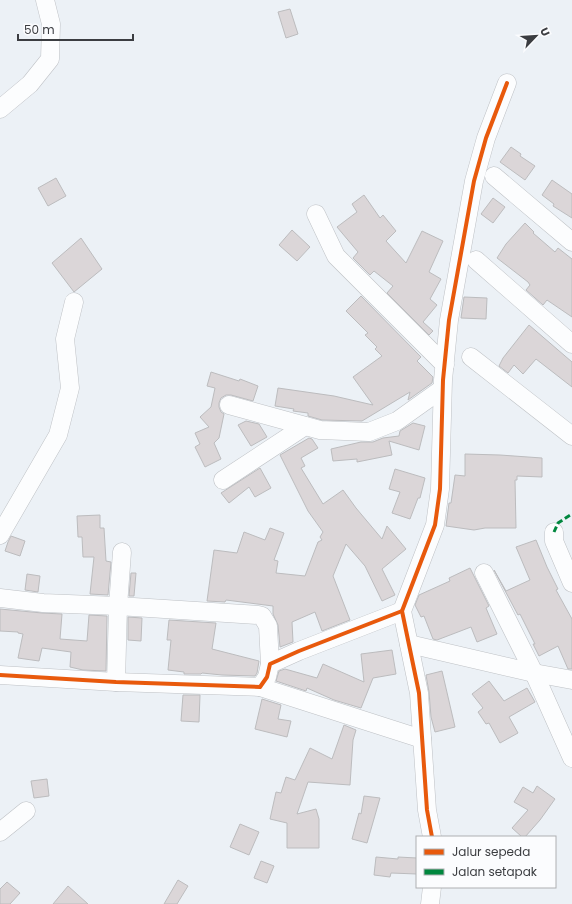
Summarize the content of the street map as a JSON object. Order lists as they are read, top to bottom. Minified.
{"legend":["Jalur sepeda","Jalan setapak"],"scale_bar":"50 m","north":"top right"}
